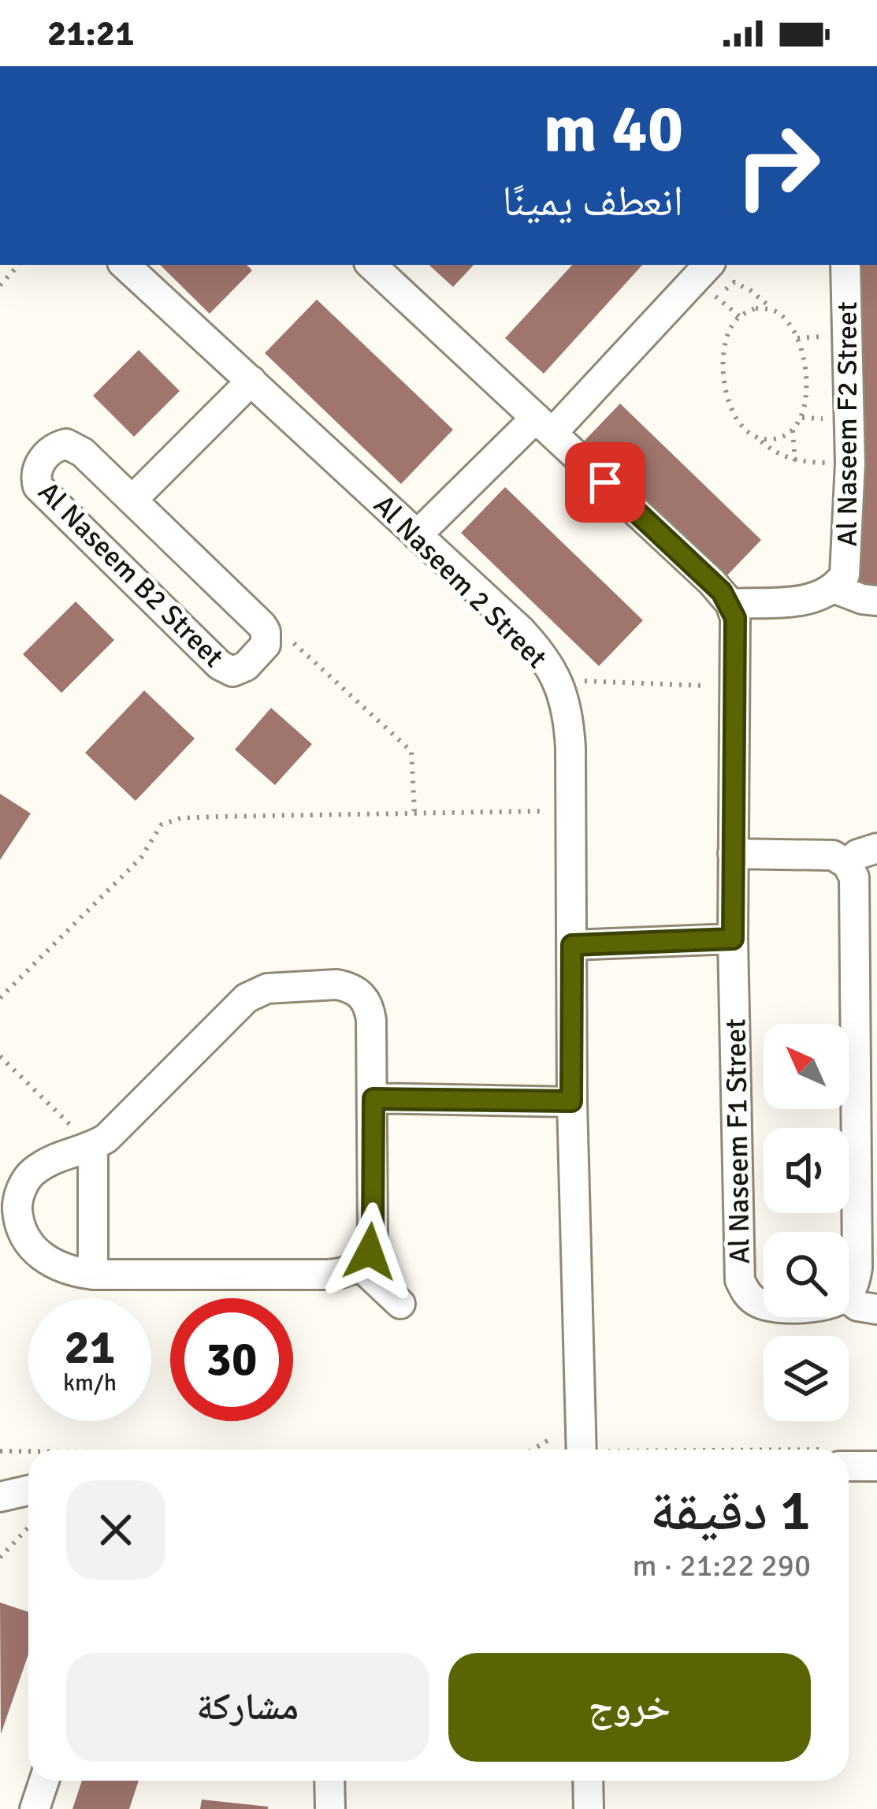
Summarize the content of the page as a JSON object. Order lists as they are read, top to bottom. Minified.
{"streets":{"street":["Al Naseem F2 Street","Al Naseem B2 Street","Al Naseem 2 Street","Al Naseem F1 Street"]},"crossings":[["Al Naseem B2 Street","Al Naseem 2 Street"]],"north":"top left","page":{"status":"21:21","turn":["40 m","انعطف يمينًا"],"speed":"21 km/h","limit":"30","heading":["1 دقيقة","290 m · 21:22"],"buttons":["خروج","مشاركة"]}}
